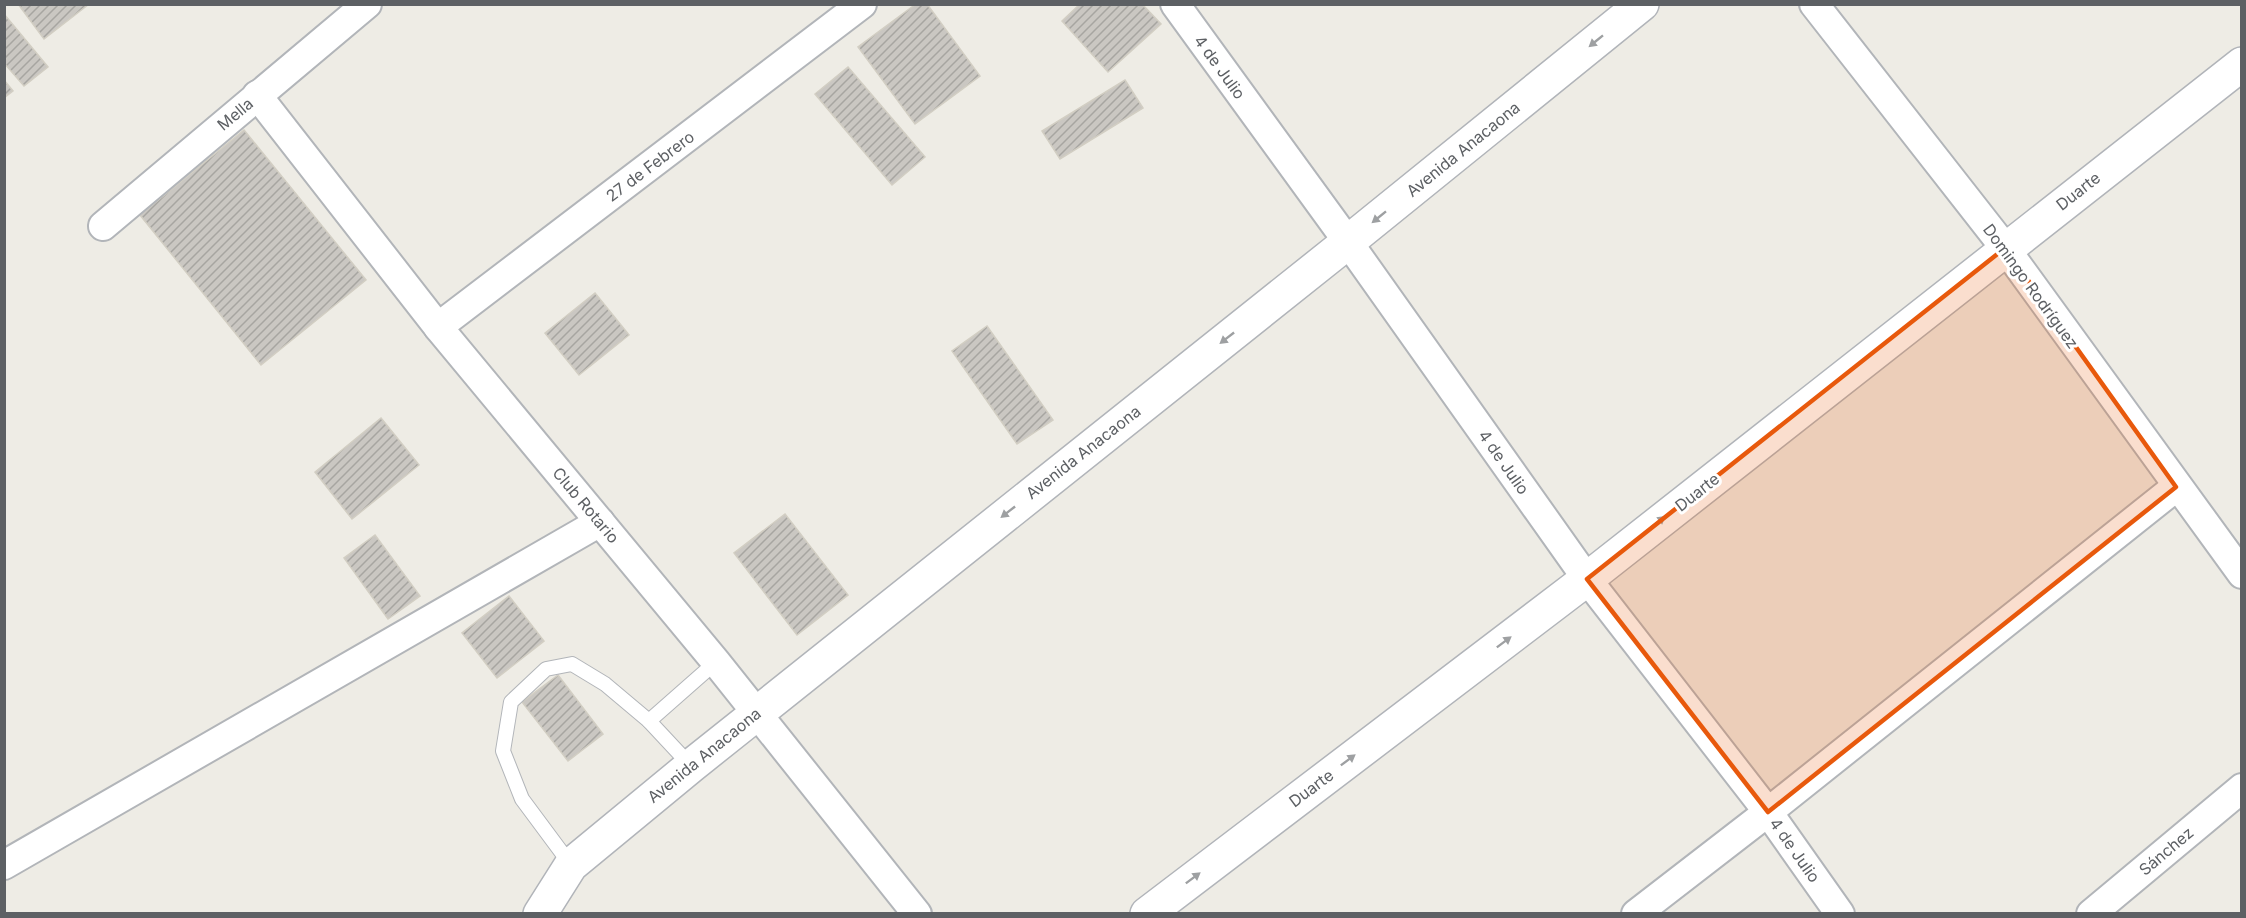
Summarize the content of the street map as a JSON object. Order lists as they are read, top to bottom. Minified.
{"streets":{"main road":["Avenida Anacaona","Duarte"],"street":["4 de Julio","Mella","27 de Febrero","Domingo Rodríguez","Club Rotario","Sánchez"]},"crossings":[["4 de Julio","Avenida Anacaona"],["4 de Julio","Duarte"],["Mella","Club Rotario"],["Avenida Anacaona","Club Rotario"],["27 de Febrero","Club Rotario"],["Duarte","Domingo Rodríguez"]],"one_way":["Avenida Anacaona","Duarte"]}
